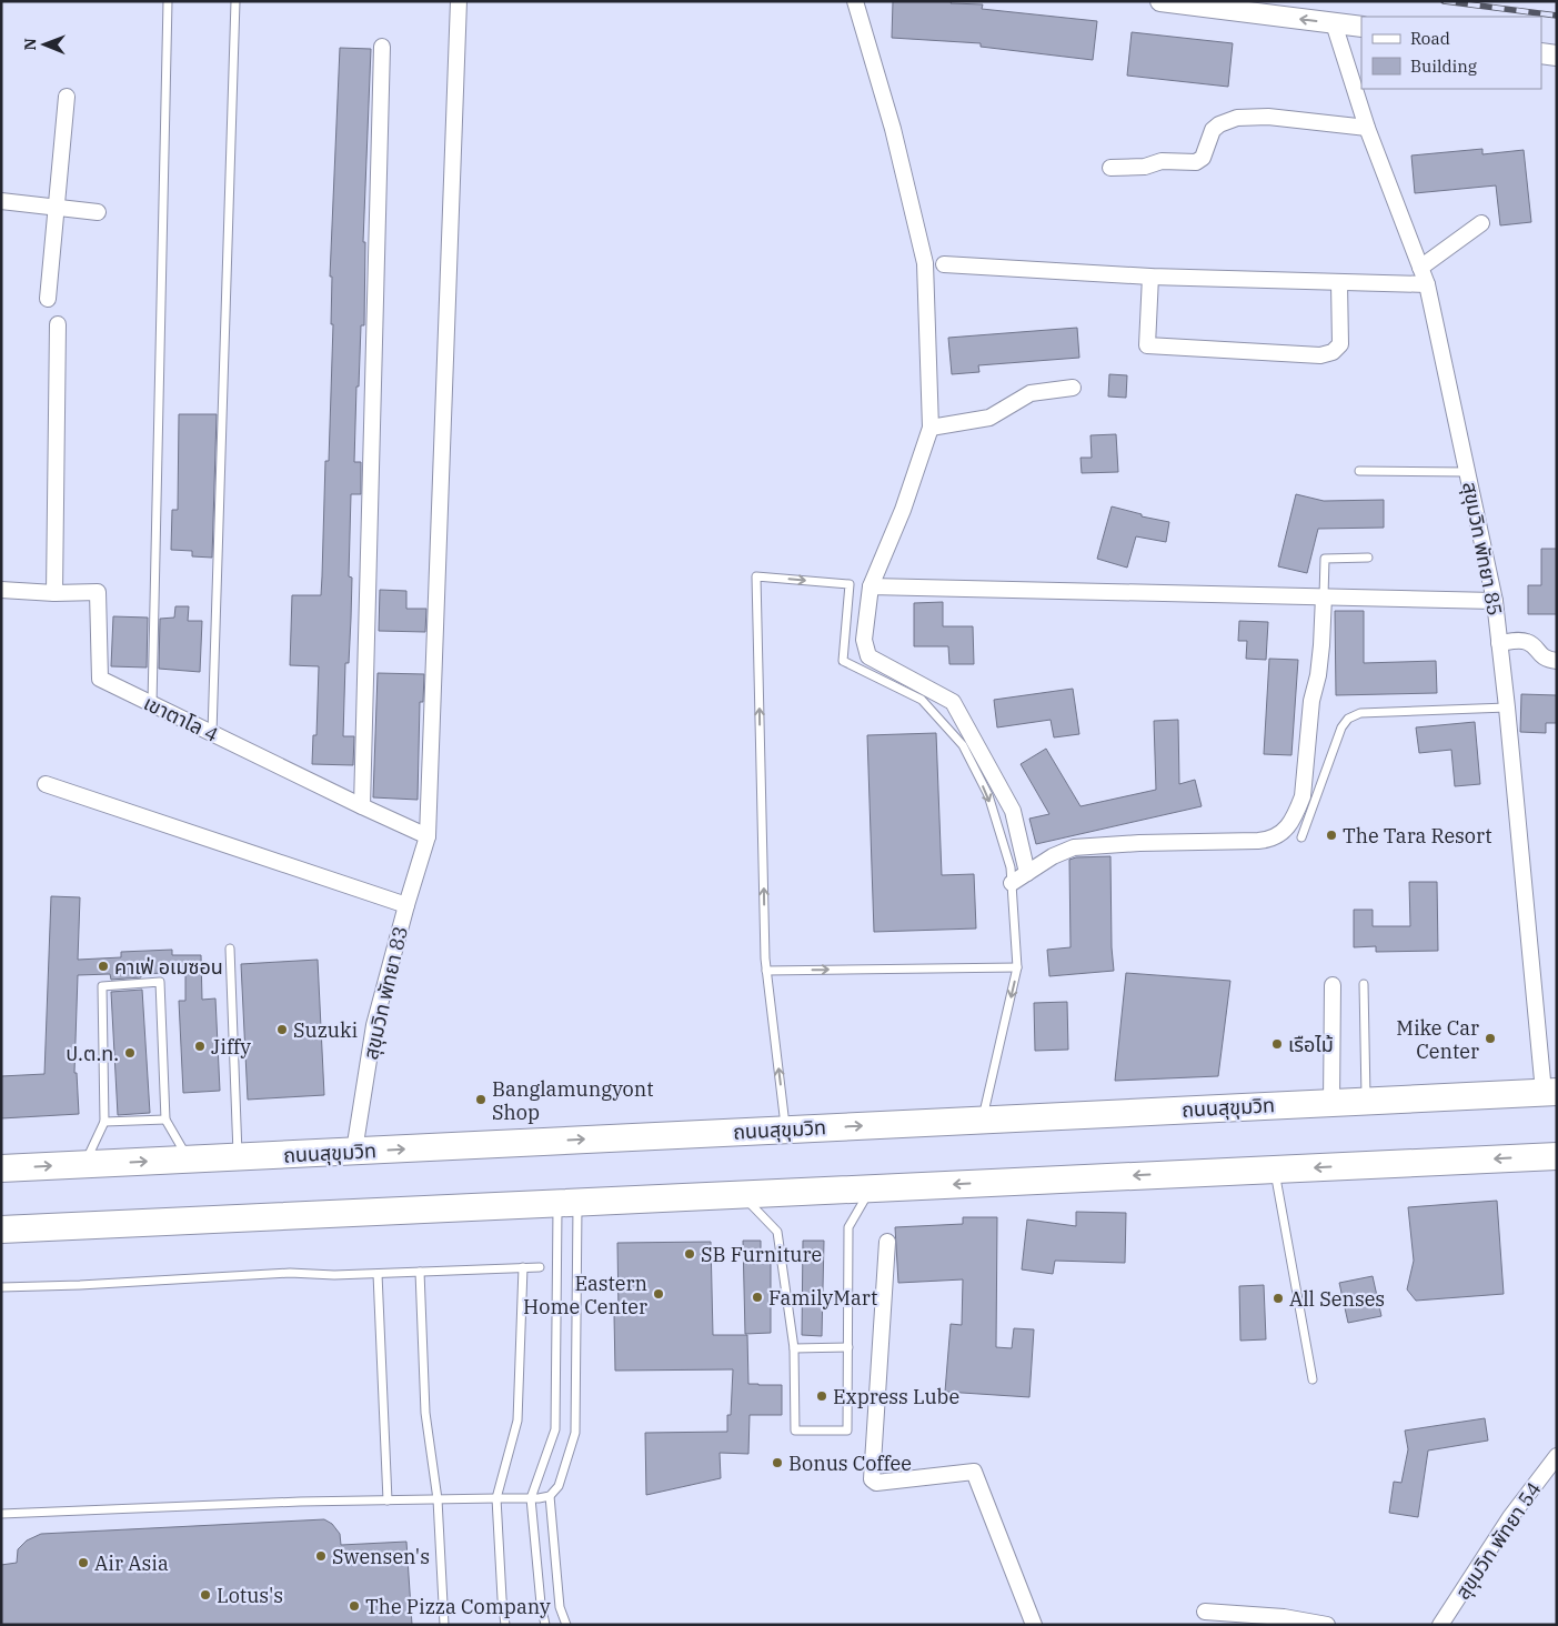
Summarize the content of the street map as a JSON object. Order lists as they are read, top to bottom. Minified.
{"streets":{"highway":["ถนนสุขุมวิท"],"street":["สุขุมวิท พัทยา 85","เขาตาโล 4","สุขุมวิท พัทยา 83","สุขุมวิท พัทยา 54"]},"crossings":[["สุขุมวิท พัทยา 85","ถนนสุขุมวิท"],["เขาตาโล 4","สุขุมวิท พัทยา 83"],["สุขุมวิท พัทยา 83","ถนนสุขุมวิท"]],"places":["The Tara Resort","คาเฟ่ อเมซอน","Suzuki","Mike Car Center","เรือไม้","Jiffy","ป.ต.ท.","Banglamungyont Shop","SB Furniture","Eastern Home Center","FamilyMart","All Senses","Express Lube","Bonus Coffee","Swensen's","Air Asia","Lotus's","The Pizza Company"],"legend":["Road","Building"],"north":"left"}
